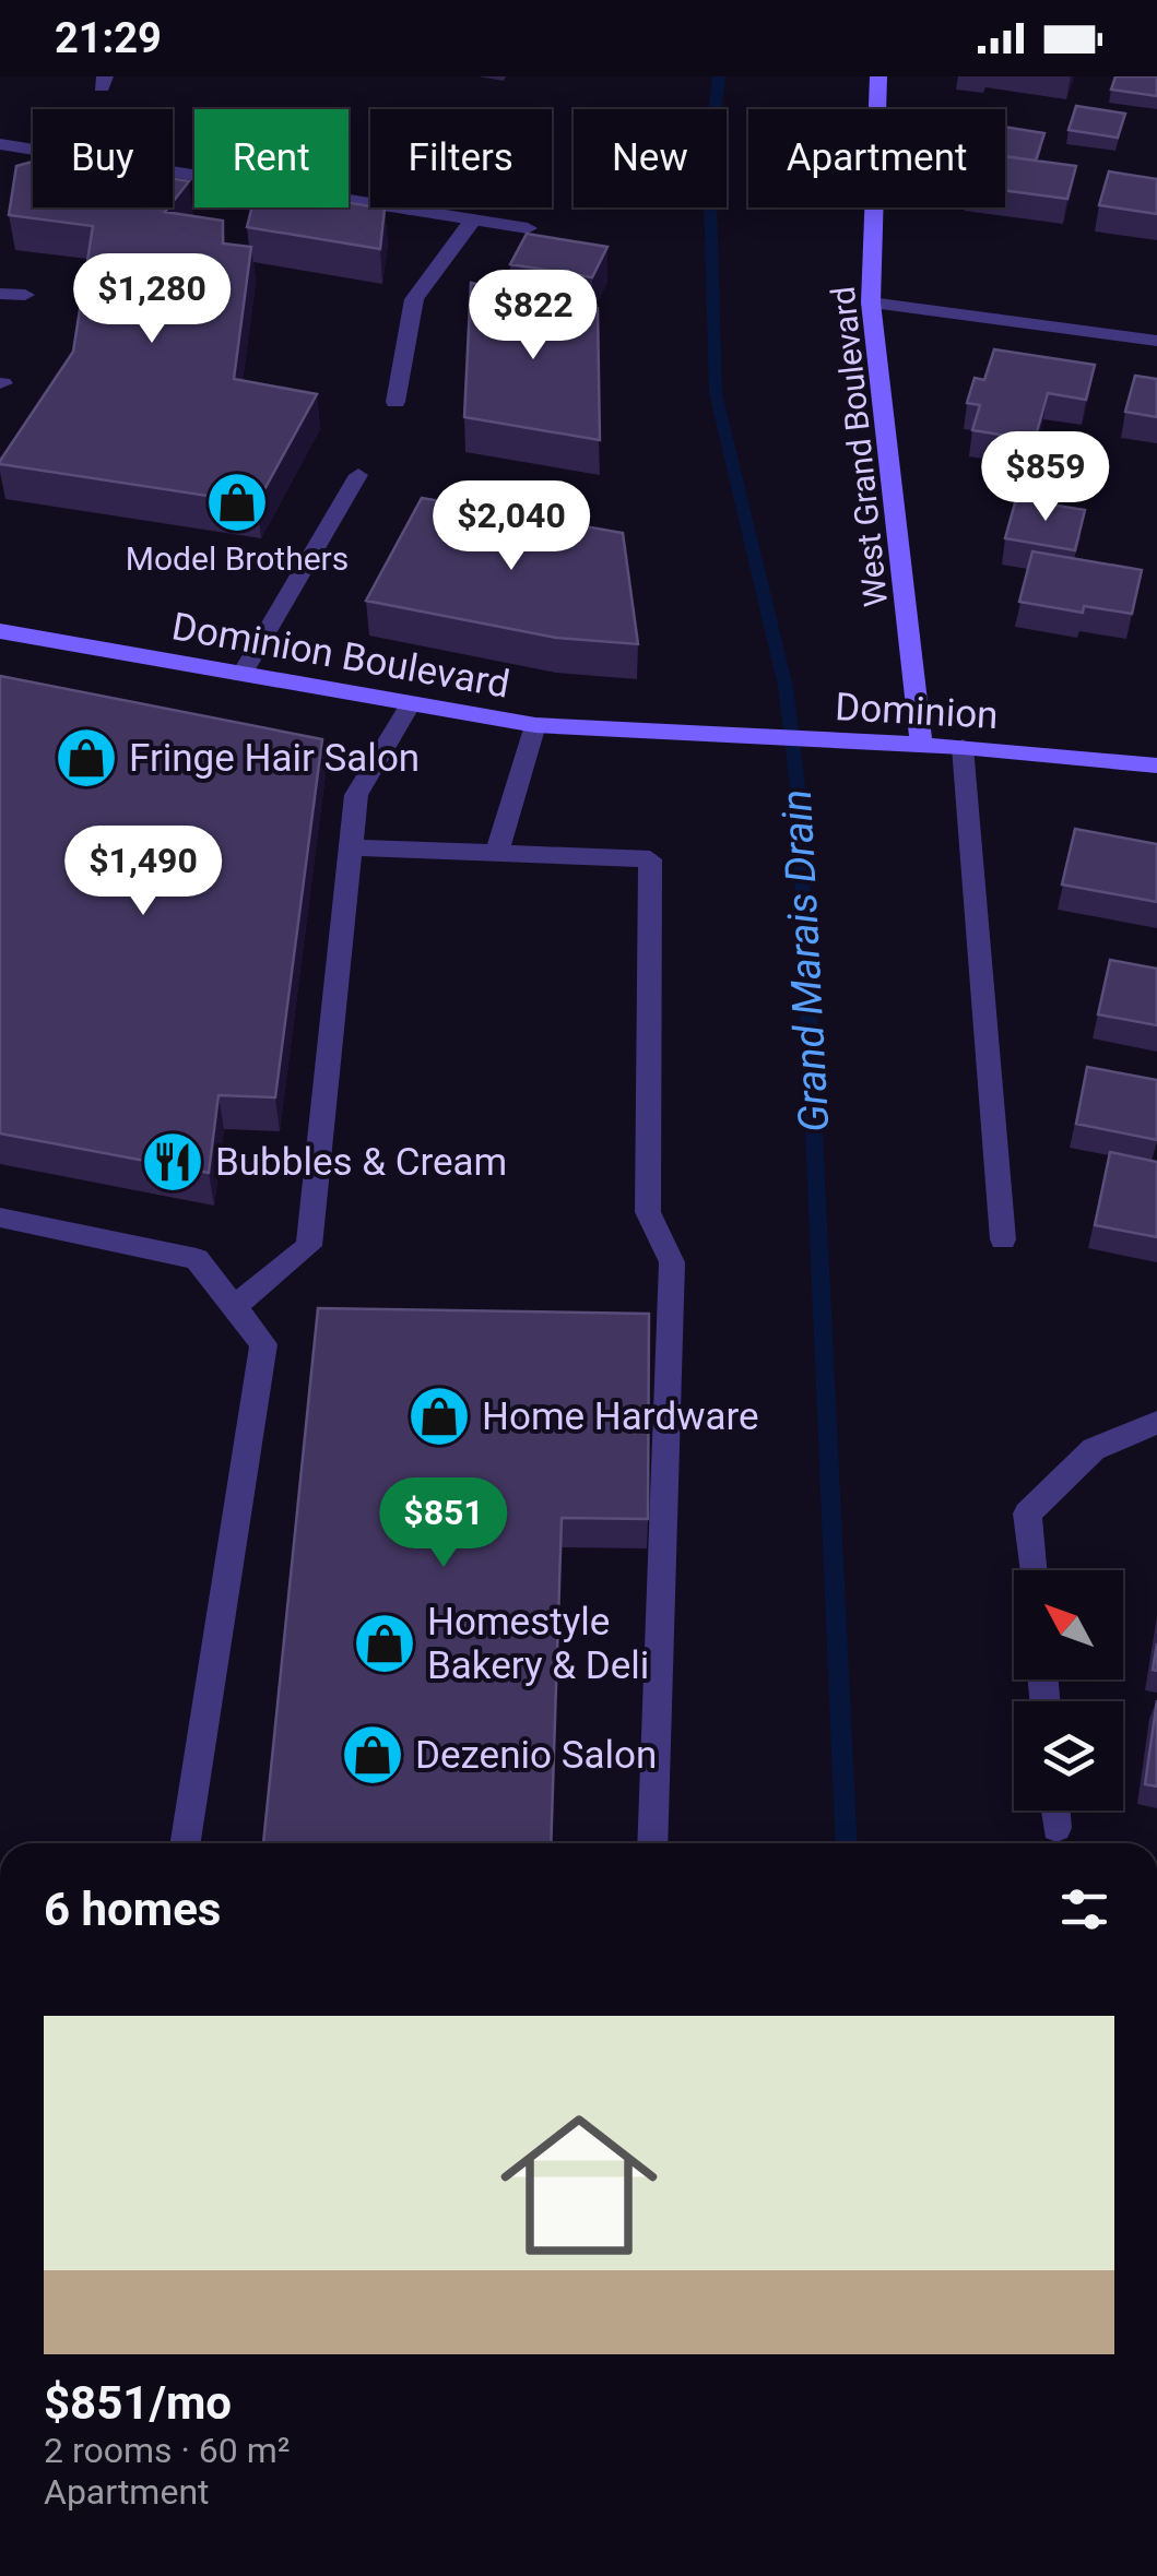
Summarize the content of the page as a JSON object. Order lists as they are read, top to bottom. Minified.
{"streets":{"street":["West Grand Boulevard","Dominion Boulevard","Dominion"]},"crossings":[["West Grand Boulevard","Dominion"],["Dominion Boulevard","Dominion"]],"water":["Grand Marais Drain"],"places":{"shop":["Model Brothers","Fringe Hair Salon","Home Hardware","Homestyle Bakery & Deli","Dezenio Salon"],"restaurant":["Bubbles & Cream"]},"north":"top left","page":{"status":"21:29","chip":["Buy","Rent","Filters","New","Apartment"],"price":["$1,280","$822","$859","$2,040","$1,490","$851"],"heading":"6 homes","list":[{"name":"$851/mo","note":"2 rooms · 60 m² · Apartment"}]}}
